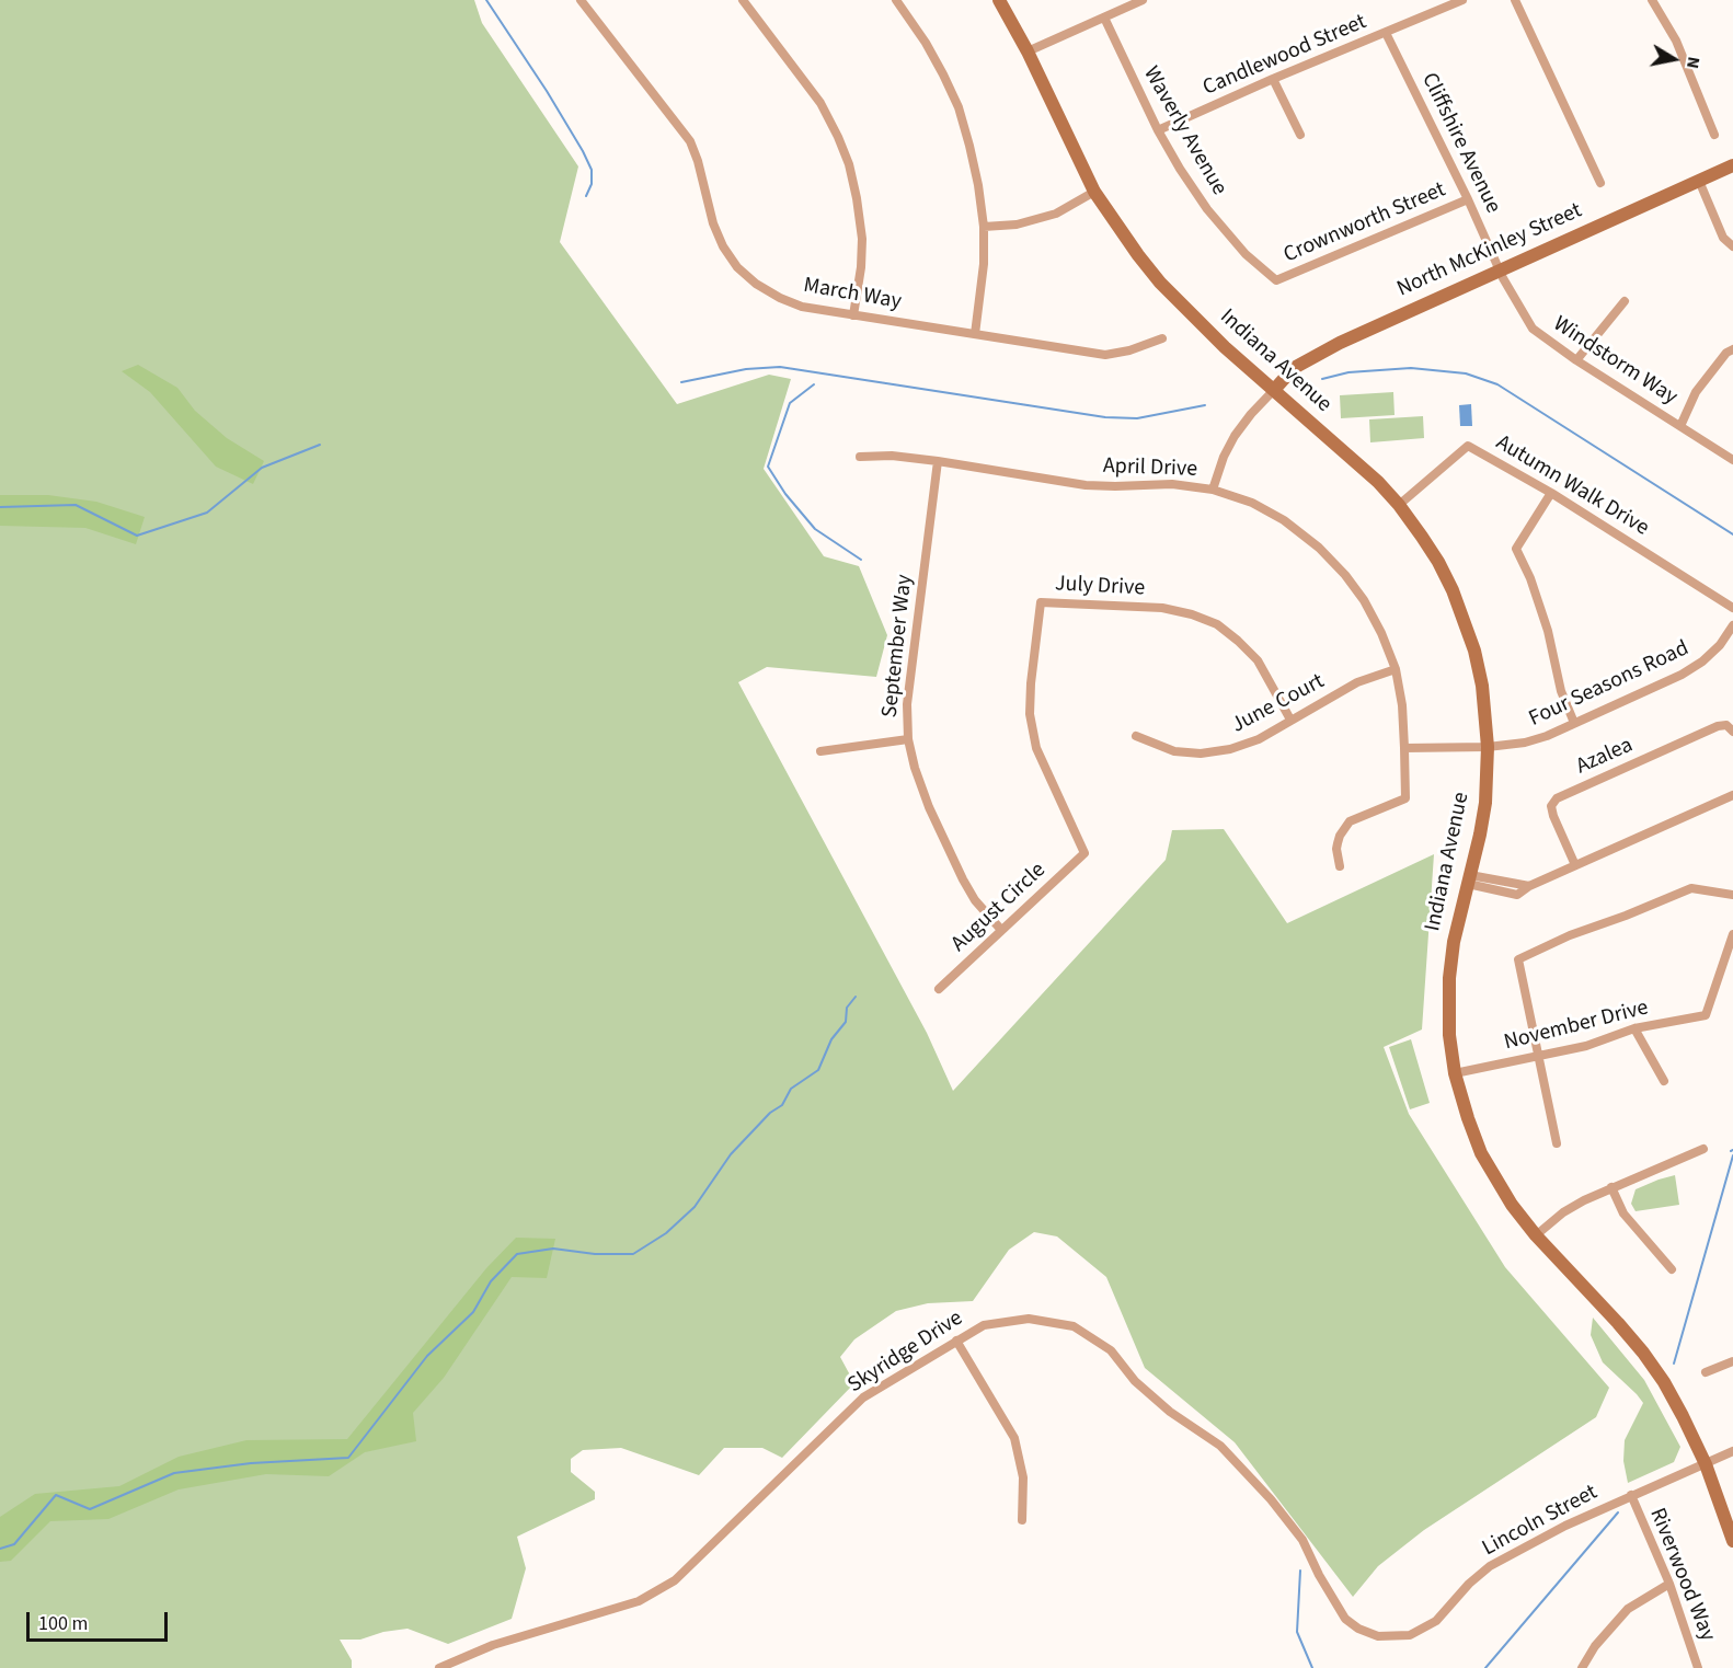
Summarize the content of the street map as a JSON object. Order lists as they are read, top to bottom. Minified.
{"streets":{"street":["Candlewood Street","Waverly Avenue","Cliffshire Avenue","Crownworth Street","North McKinley Street","March Way","Indiana Avenue","Windstorm Way","April Drive","Autumn Walk Drive","July Drive","September Way","Four Seasons Road","June Court","Azalea","August Circle","November Drive","Skyridge Drive","Lincoln Street","Riverwood Way"]},"crossings":[["Candlewood Street","Waverly Avenue"],["Candlewood Street","Cliffshire Avenue"],["Waverly Avenue","Crownworth Street"],["Cliffshire Avenue","Crownworth Street"],["Cliffshire Avenue","North McKinley Street"],["Cliffshire Avenue","Windstorm Way"],["North McKinley Street","Indiana Avenue"],["North McKinley Street","Windstorm Way"],["Indiana Avenue","Autumn Walk Drive"],["Indiana Avenue","Four Seasons Road"],["Indiana Avenue","November Drive"],["Indiana Avenue","Lincoln Street"],["April Drive","September Way"],["April Drive","Four Seasons Road"],["April Drive","June Court"],["July Drive","June Court"],["July Drive","August Circle"],["September Way","August Circle"],["Skyridge Drive","Lincoln Street"],["Lincoln Street","Riverwood Way"]],"scale_bar":"100 m","north":"right"}
